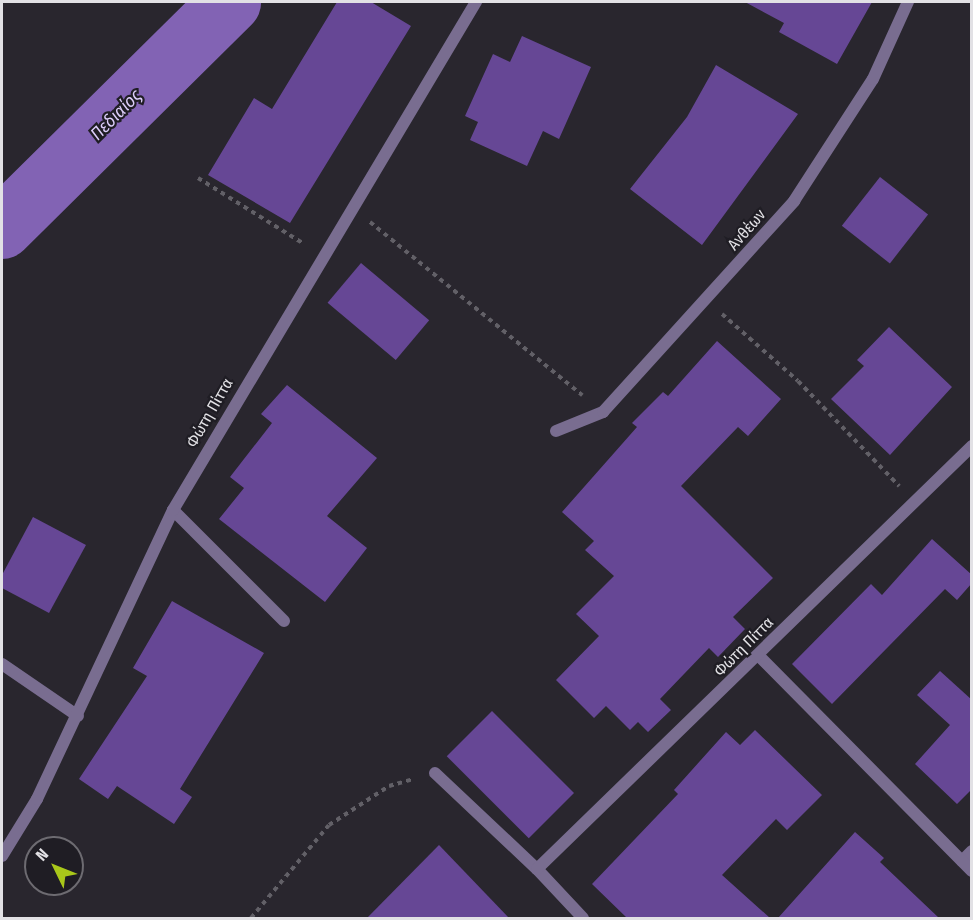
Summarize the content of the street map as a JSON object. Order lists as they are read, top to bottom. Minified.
{"streets":{"street":["Ανθέων","Φώτη Πίττα"]},"water":["Πεδιαίος"],"north":"top left"}
